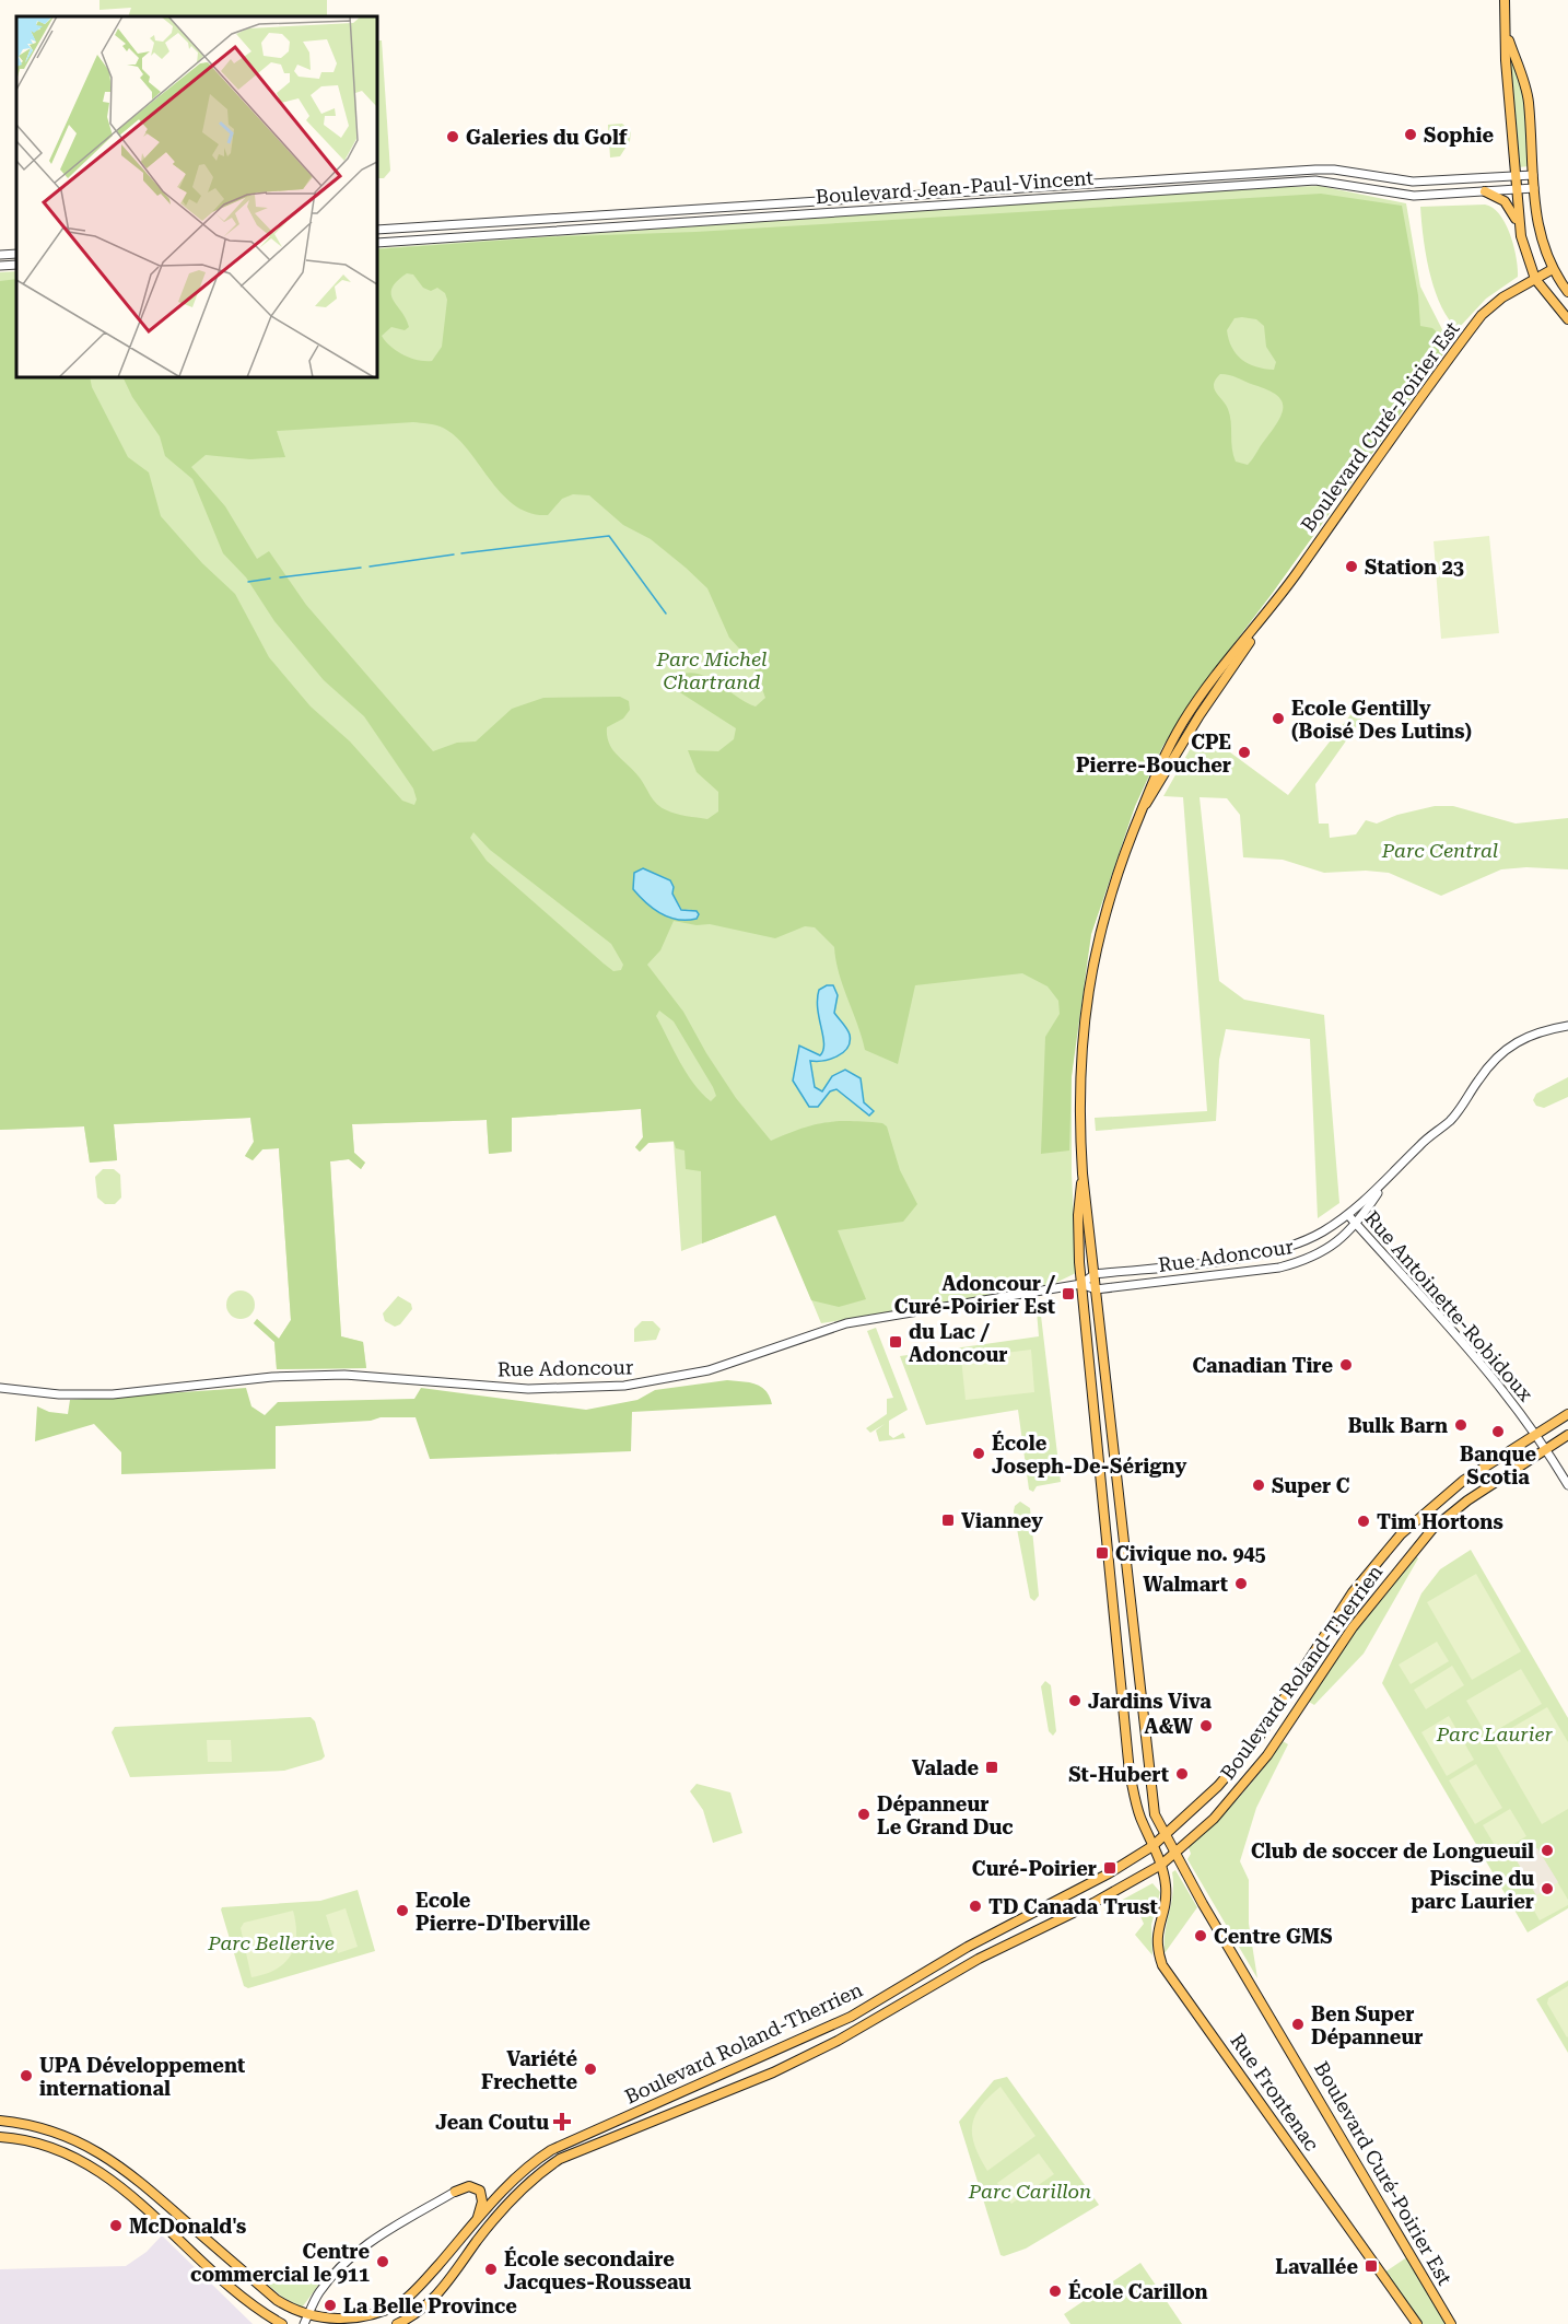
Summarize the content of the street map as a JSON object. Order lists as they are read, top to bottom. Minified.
{"streets":{"main road":["Boulevard Curé-Poirier Est","Boulevard Roland-Therrien","Rue Frontenac"],"street":["Boulevard Jean-Paul-Vincent","Rue Adoncour","Rue Antoinette-Robidoux"]},"crossings":[["Boulevard Curé-Poirier Est","Rue Adoncour"],["Boulevard Curé-Poirier Est","Boulevard Roland-Therrien"],["Boulevard Curé-Poirier Est","Rue Frontenac"],["Rue Adoncour","Rue Antoinette-Robidoux"],["Rue Antoinette-Robidoux","Boulevard Roland-Therrien"],["Boulevard Roland-Therrien","Rue Frontenac"]],"parks":["Parc Michel Chartrand","Parc Central","Parc Laurier","Parc Bellerive","Parc Carillon"],"places":{"other":["Sophie","Galeries du Golf","Station 23","Ecole Gentilly (Boisé Des Lutins)","CPE Pierre-Boucher","Canadian Tire","Bulk Barn","Banque Scotia","École Joseph-De-Sérigny","Super C","Tim Hortons","Walmart","Jardins Viva","A&W","St-Hubert","Dépanneur Le Grand Duc","Club de soccer de Longueuil","Piscine du parc Laurier","TD Canada Trust","Ecole Pierre-D'Iberville","Centre GMS","Ben Super Dépanneur","Variété Frechette","UPA Développement international","McDonald's","Centre commercial le 911","École secondaire Jacques-Rousseau","École Carillon","La Belle Province"],"transit":["Adoncour / Curé-Poirier Est","du Lac / Adoncour","Vianney","Civique no. 945","Valade","Curé-Poirier","Lavallée"],"health":["Jean Coutu"]}}
